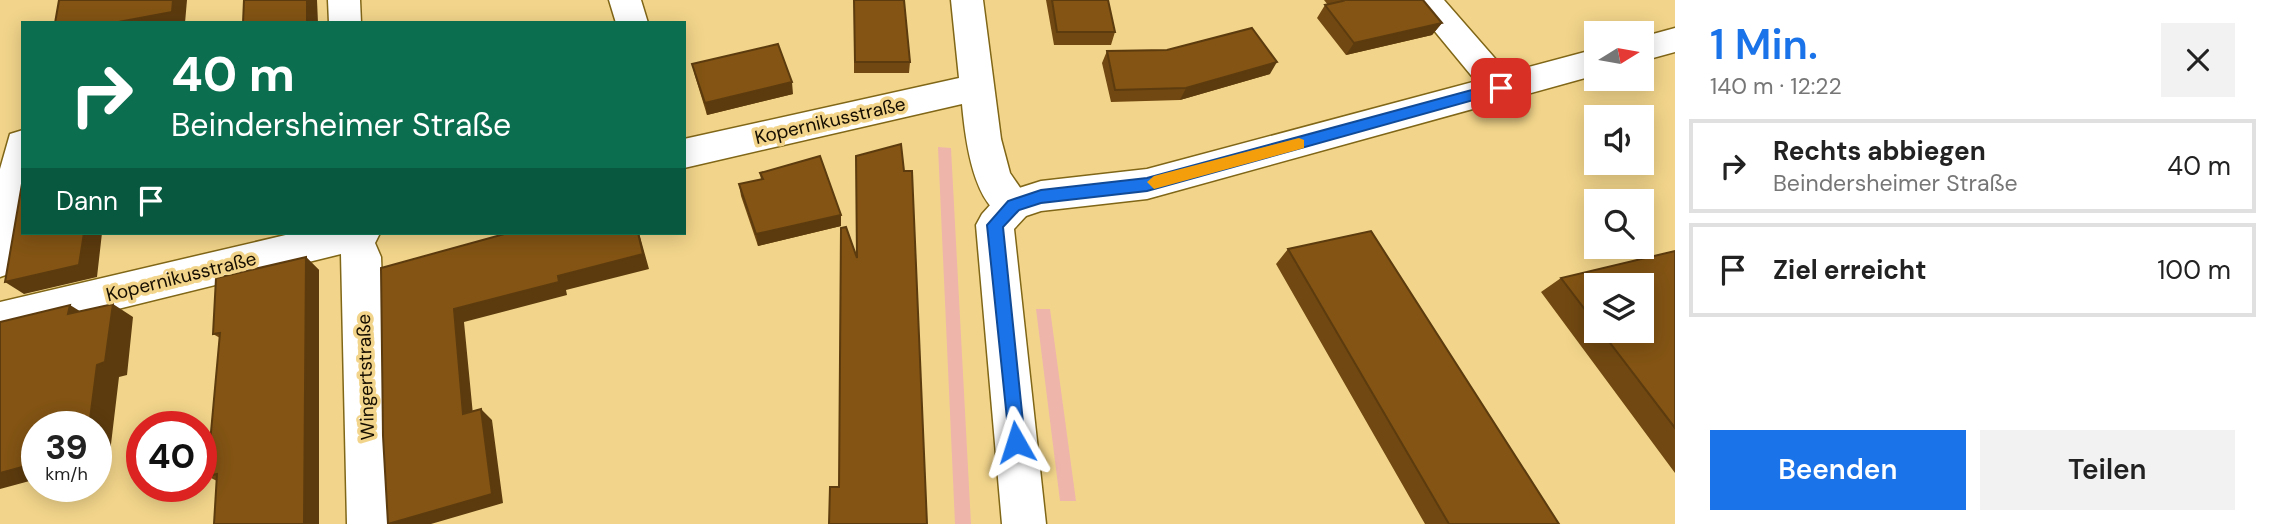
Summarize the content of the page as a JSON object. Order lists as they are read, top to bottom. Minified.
{"streets":{"street":["Kopernikusstraße","Wingertstraße"]},"north":"right","page":{"heading":["1 Min.","140 m · 12:22"],"turn":["40 m","Beindersheimer Straße"],"list":[{"name":"Rechts abbiegen","note":"Beindersheimer Straße","value":"40 m"},{"name":"Ziel erreicht","value":"100 m"}],"then":"Dann","speed":"39 km/h","limit":"40","buttons":["Beenden","Teilen"]}}
